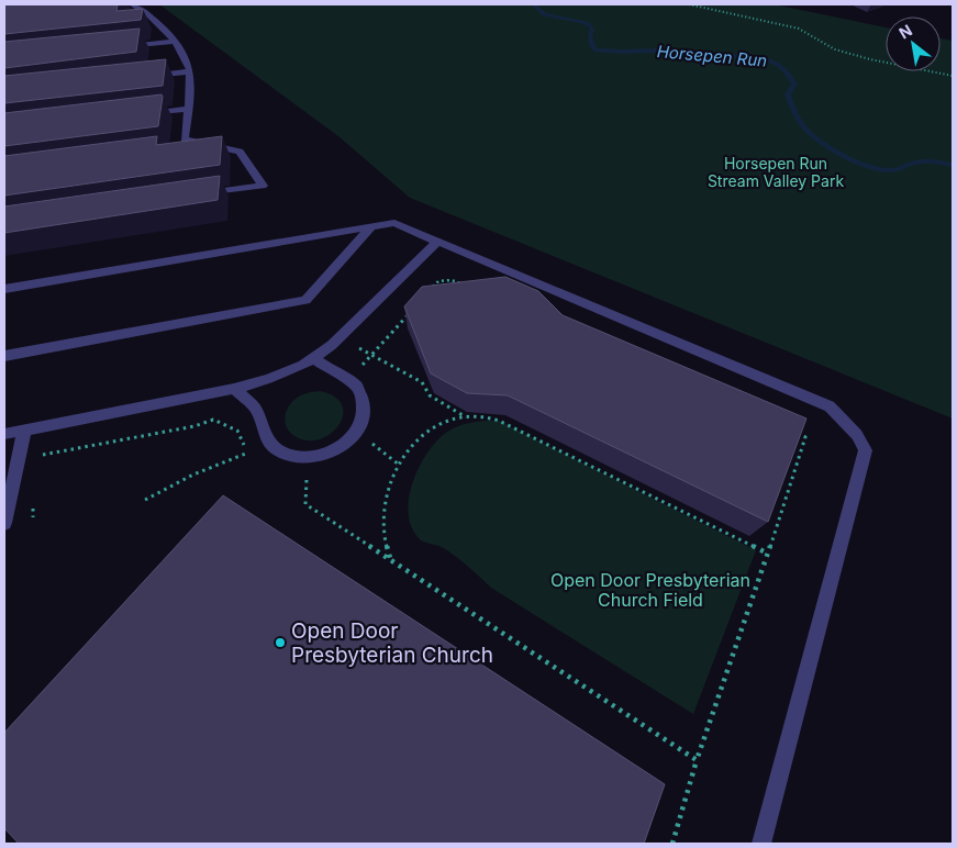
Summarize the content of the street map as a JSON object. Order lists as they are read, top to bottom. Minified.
{"water":["Horsepen Run"],"parks":["Horsepen Run Stream Valley Park","Open Door Presbyterian Church Field"],"places":["Open Door Presbyterian Church"],"north":"top left"}
